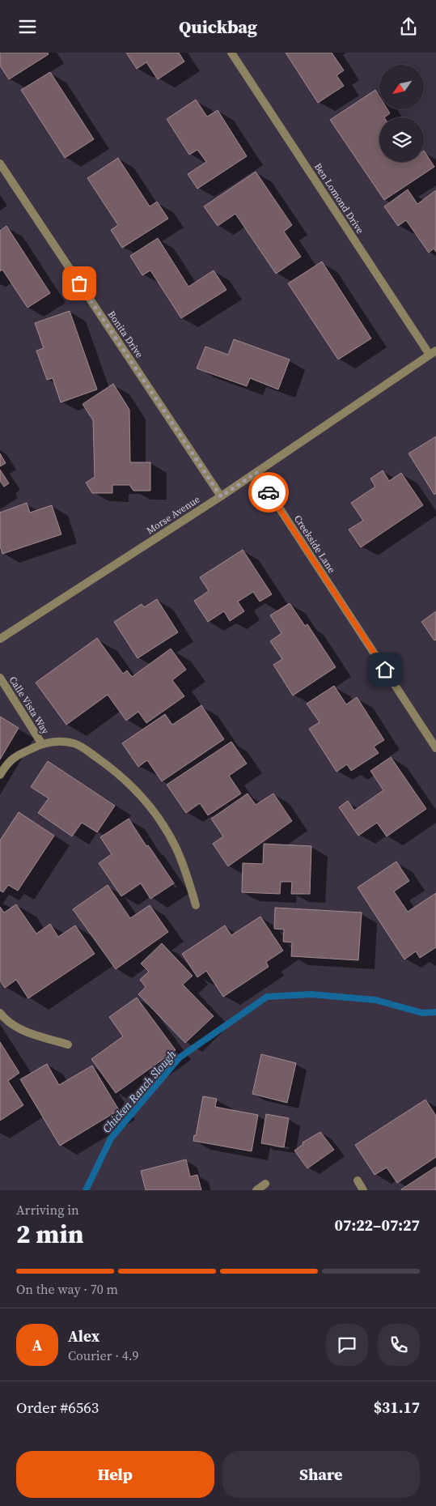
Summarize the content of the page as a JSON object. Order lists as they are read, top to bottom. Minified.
{"streets":{"street":["Ben Lomond Drive","Bonita Drive","Morse Avenue","Creekside Lane","Calle Vista Way"]},"crossings":[["Ben Lomond Drive","Morse Avenue"],["Bonita Drive","Morse Avenue"],["Morse Avenue","Creekside Lane"]],"water":["Chicken Ranch Slough"],"north":"bottom left","page":{"header":"Quickbag","heading":["2 min","Arriving in","07:22–07:27"],"panel":["Alex","Courier · 4.9","Order #6563","$31.17"],"bar":"On the way · 70 m","round":"A","buttons":["Help","Share"]}}
